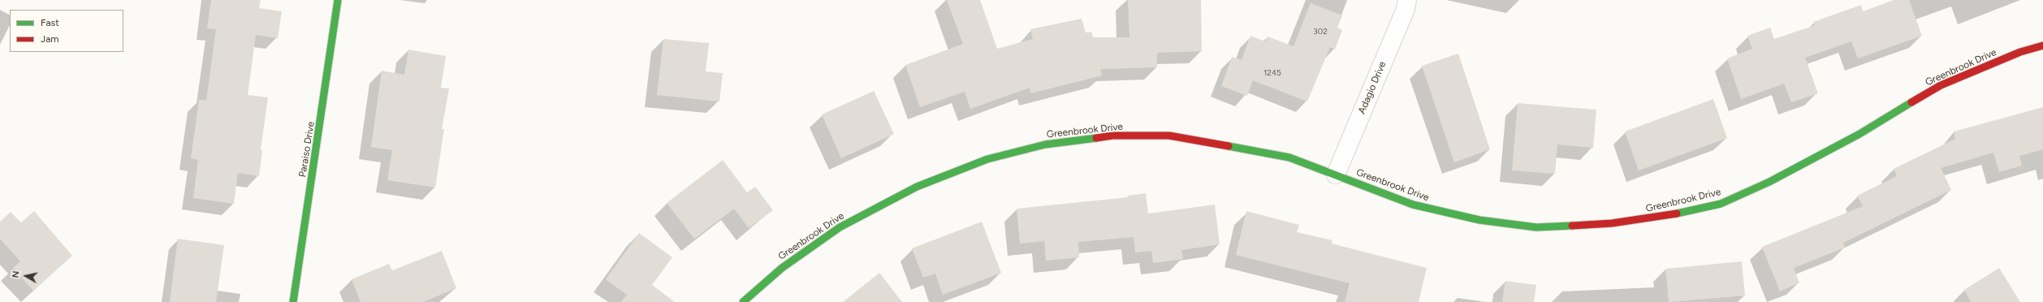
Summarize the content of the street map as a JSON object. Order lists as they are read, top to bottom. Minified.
{"streets":{"street":["Greenbrook Drive","Adagio Drive","Paraiso Drive"]},"crossings":[["Greenbrook Drive","Adagio Drive"]],"house_numbers":["302","1245"],"legend":["Fast","Jam"],"north":"left"}
